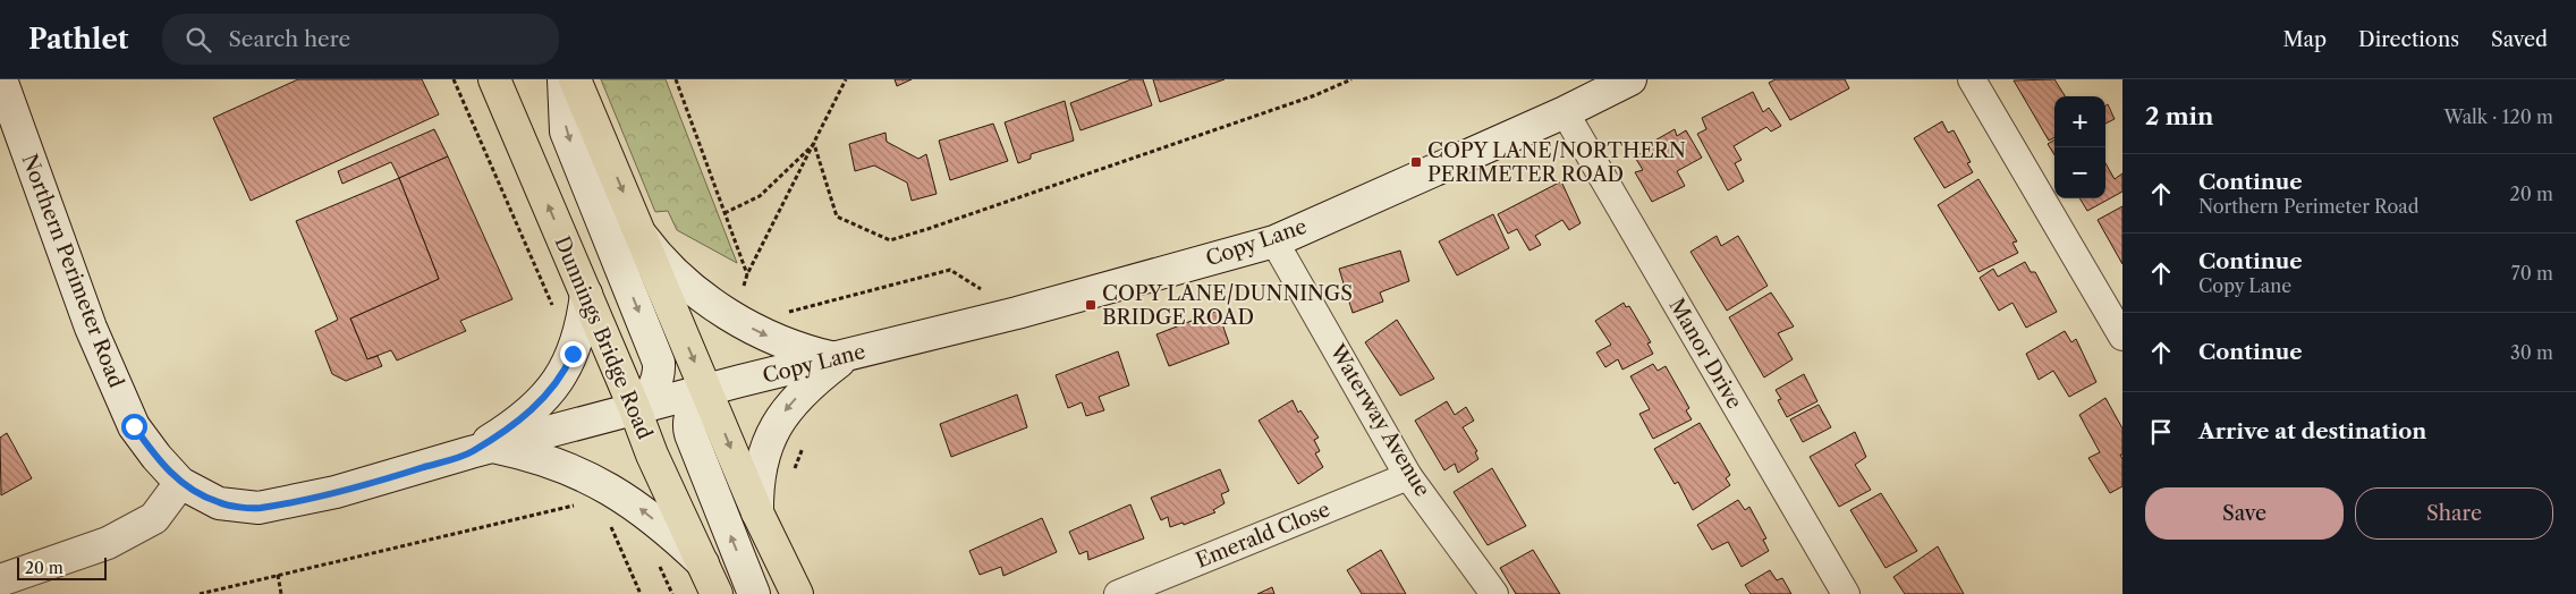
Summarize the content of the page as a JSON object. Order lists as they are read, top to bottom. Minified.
{"streets":{"highway":["Dunnings Bridge Road"],"main road":["Copy Lane","Northern Perimeter Road"],"street":["Manor Drive","Waterway Avenue","Emerald Close"]},"crossings":[["Copy Lane","Northern Perimeter Road"],["Copy Lane","Dunnings Bridge Road"],["Copy Lane","Manor Drive"],["Copy Lane","Waterway Avenue"],["Waterway Avenue","Emerald Close"]],"places":{"transit":["COPY LANE/NORTHERN PERIMETER ROAD","COPY LANE/DUNNINGS BRIDGE ROAD"]},"scale_bar":"20 m","page":{"header":"Pathlet","search":"Search here","nav":["Map","Directions","Saved"],"heading":["2 min","Walk · 120 m"],"map_buttons":["+","−"],"list":[["Continue","Northern Perimeter Road","20 m"],["Continue","Copy Lane","70 m"],["Continue","30 m"],"Arrive at destination"],"buttons":["Save","Share"],"scale":"20 m"}}
